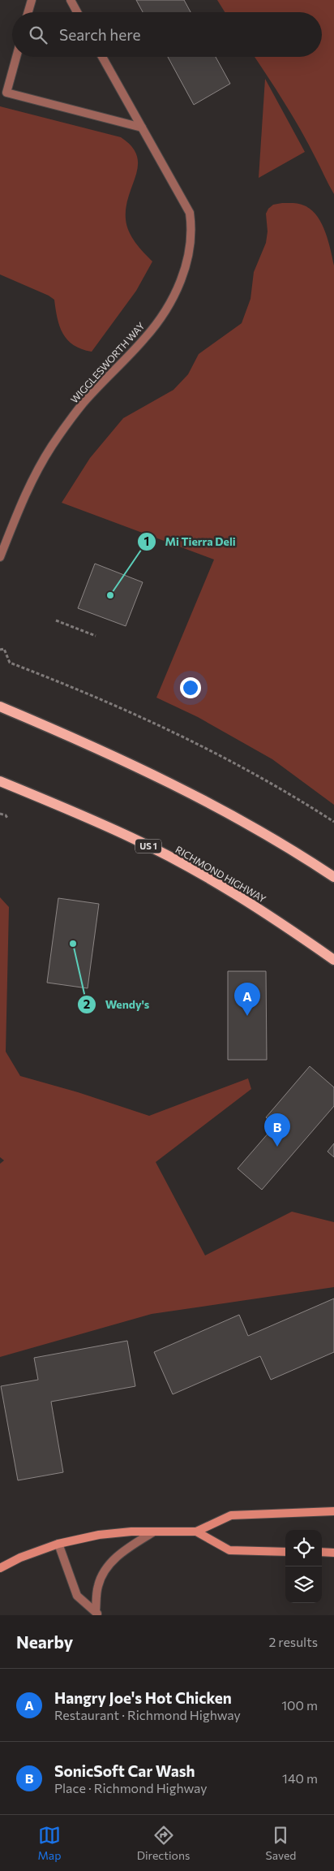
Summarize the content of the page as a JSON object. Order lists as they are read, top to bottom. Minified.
{"streets":{"main road":["US 1","RICHMOND HIGHWAY"],"street":["WIGGLESWORTH WAY"]},"places":["Mi Tierra Deli","Wendy's"],"page":{"search":"Search here","pins":["A","B"],"heading":["Nearby","2 results"],"list":[{"mark":"A","name":"Hangry Joe's Hot Chicken","note":"Restaurant · Richmond Highway","value":"100 m"},{"mark":"B","name":"SonicSoft Car Wash","note":"Place · Richmond Highway","value":"140 m"}],"nav":["Map","Directions","Saved"]}}
